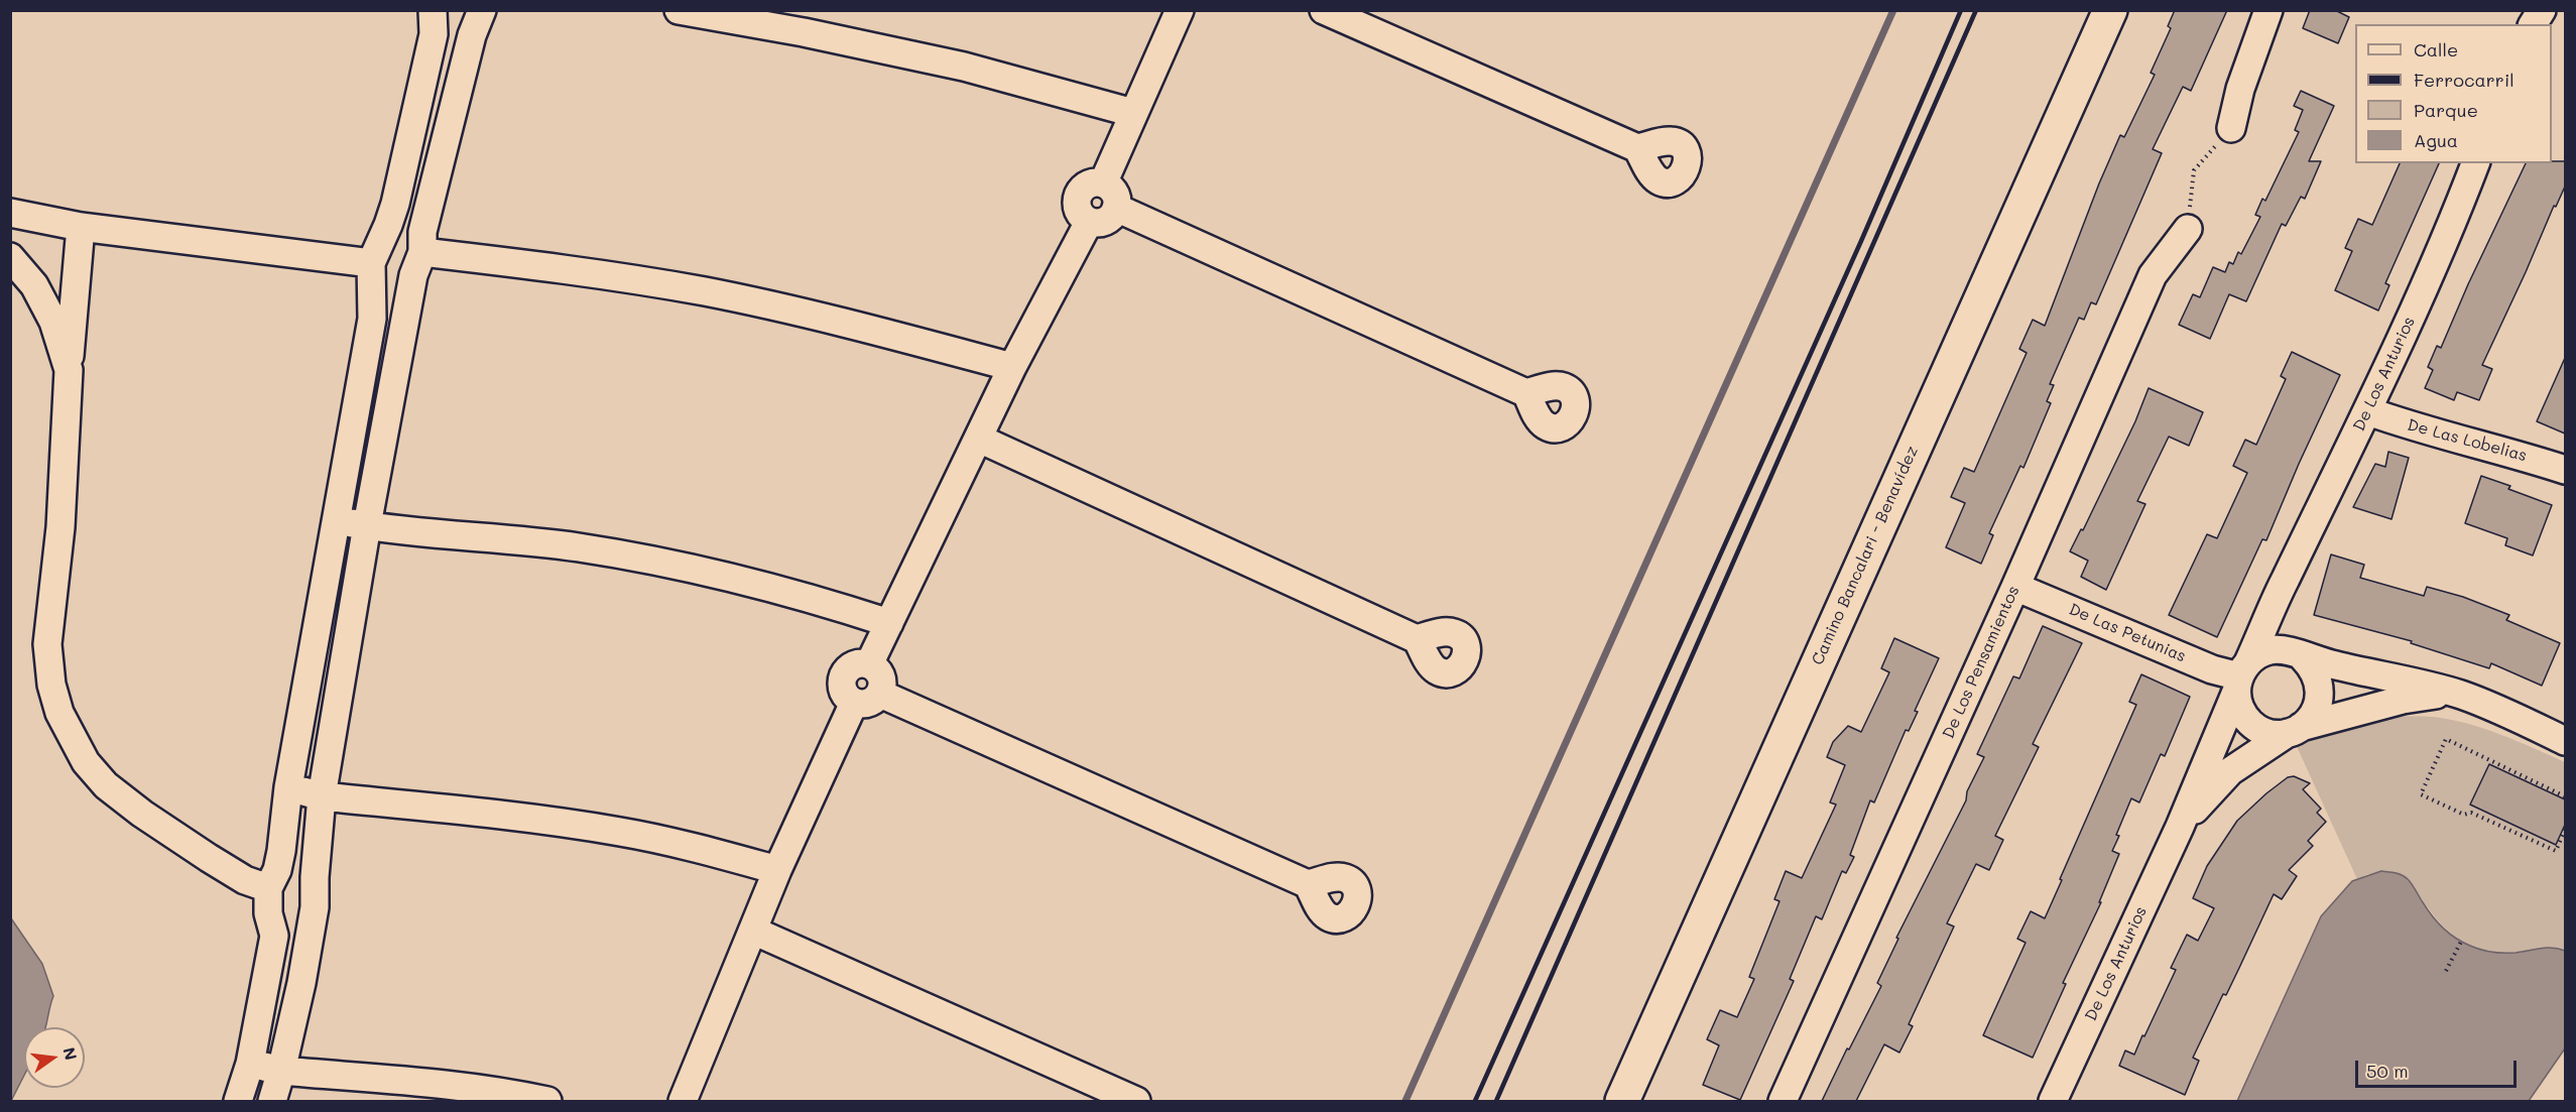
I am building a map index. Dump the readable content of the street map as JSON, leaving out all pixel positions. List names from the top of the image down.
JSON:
{
  "streets": {
    "main road": ["Camino Bancalari - Benavídez"],
    "street": [
      "De Los Anturios",
      "De Las Lobelias",
      "De Las Petunias",
      "De Los Pensamientos"
    ]
  },
  "crossings": [
    ["De Los Anturios", "De Las Lobelias"],
    ["De Los Anturios", "De Las Petunias"],
    ["De Las Petunias", "De Los Pensamientos"]
  ],
  "legend": [
    "Calle",
    "Ferrocarril",
    "Parque",
    "Agua"
  ],
  "scale_bar": "50 m",
  "north": "right"
}
